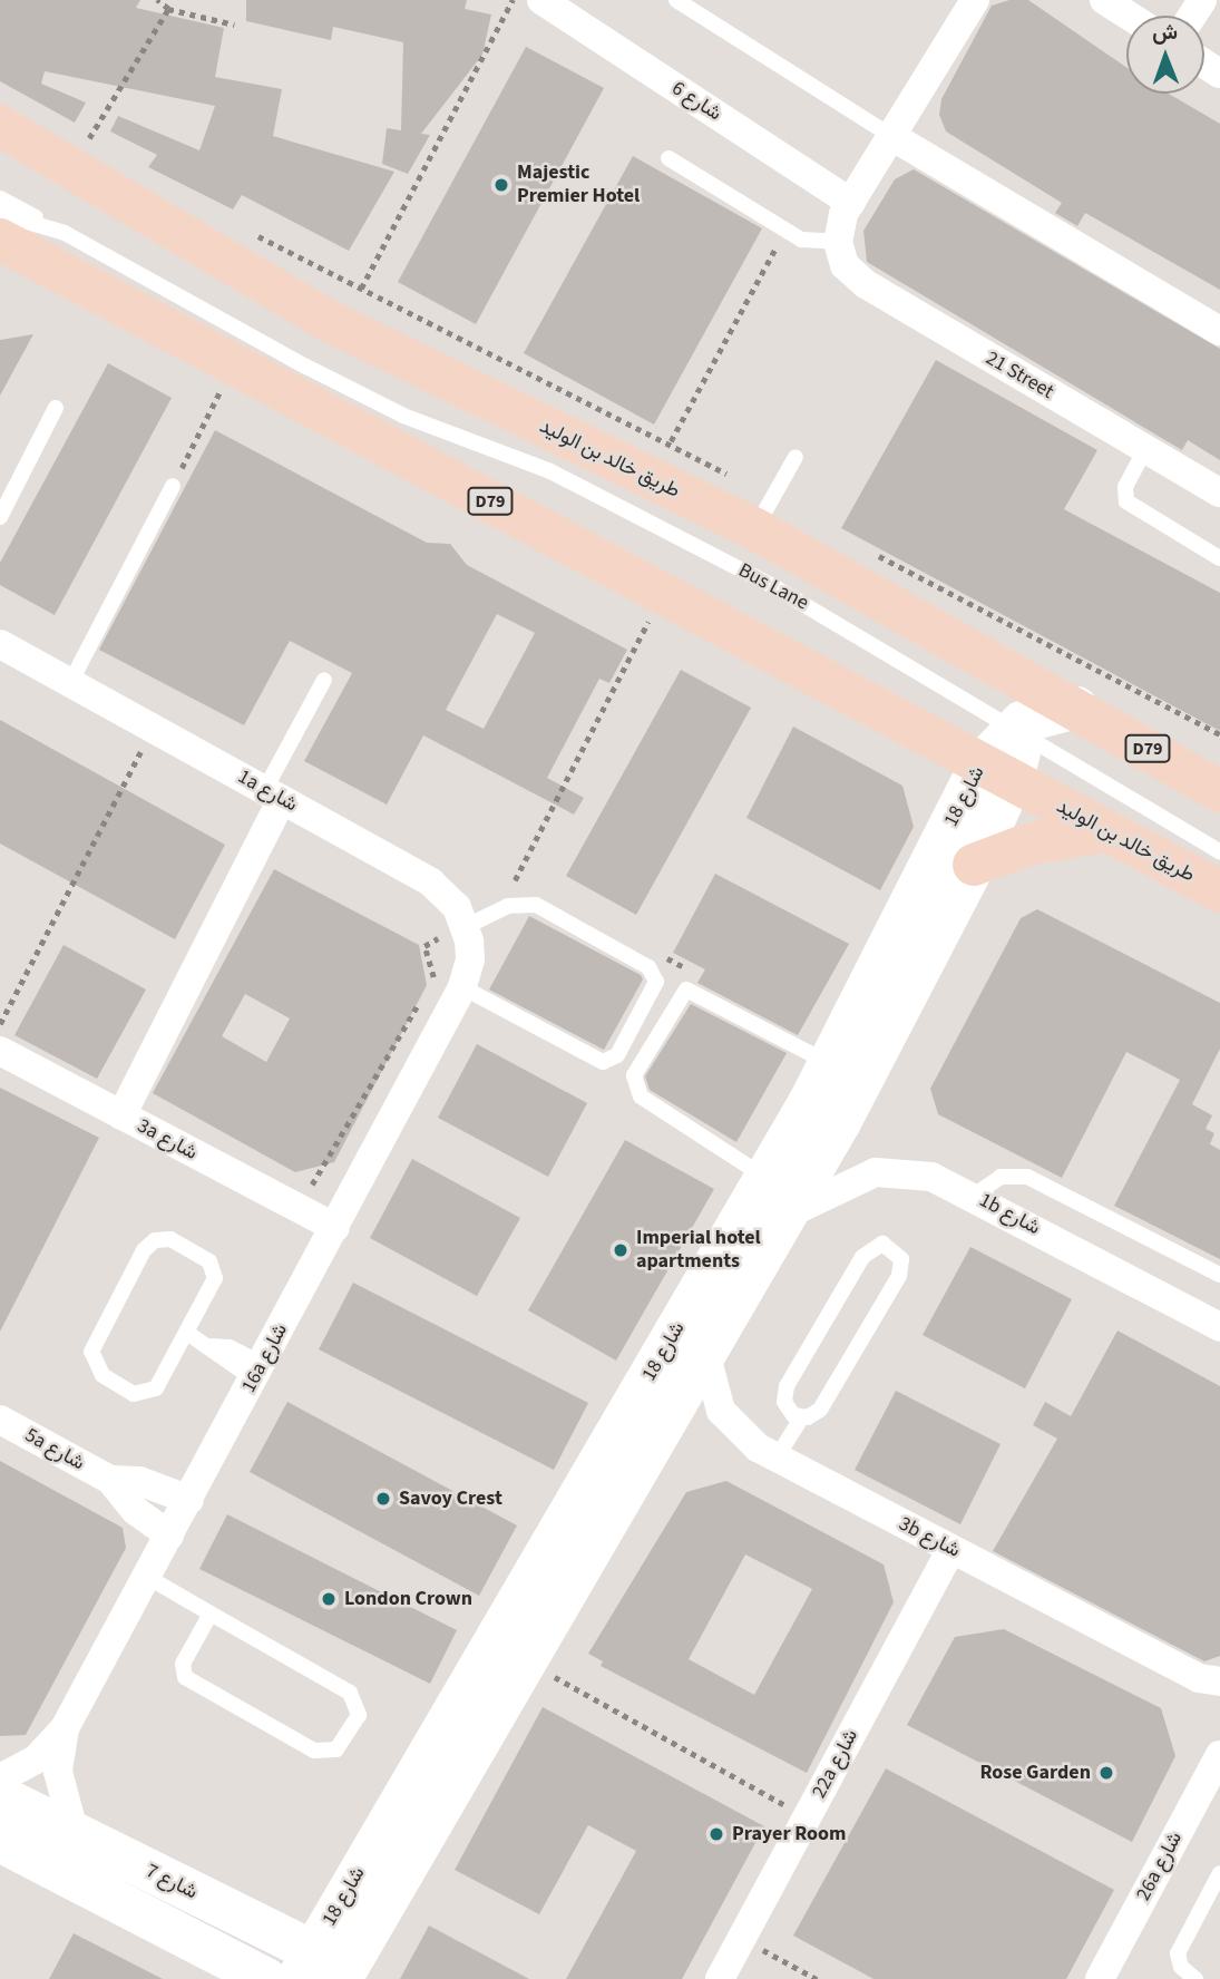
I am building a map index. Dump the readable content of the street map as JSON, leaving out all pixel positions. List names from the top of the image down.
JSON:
{
  "streets": {
    "main road": ["طريق خالد بن الوليد", "D79"],
    "street": [
      "شارع 6",
      "21 Street",
      "1a شارع",
      "شارع 18",
      "3a شارع",
      "1b شارع",
      "16a شارع",
      "5a شارع",
      "3b شارع",
      "22a شارع",
      "26a شارع",
      "شارع 7"
    ],
    "lane": ["Bus Lane"]
  },
  "crossings": [
    ["طريق خالد بن الوليد", "شارع 18"],
    ["Bus Lane", "شارع 18"],
    ["1a شارع", "16a شارع"],
    ["شارع 18", "1b شارع"],
    ["شارع 18", "3b شارع"],
    ["شارع 18", "شارع 7"],
    ["3a شارع", "16a شارع"],
    ["16a شارع", "5a شارع"],
    ["16a شارع", "شارع 7"],
    ["3b شارع", "22a شارع"]
  ],
  "places": [
    "Majestic Premier Hotel",
    "Imperial hotel apartments",
    "Savoy Crest",
    "London Crown",
    "Rose Garden",
    "Prayer Room"
  ],
  "north": "top"
}
